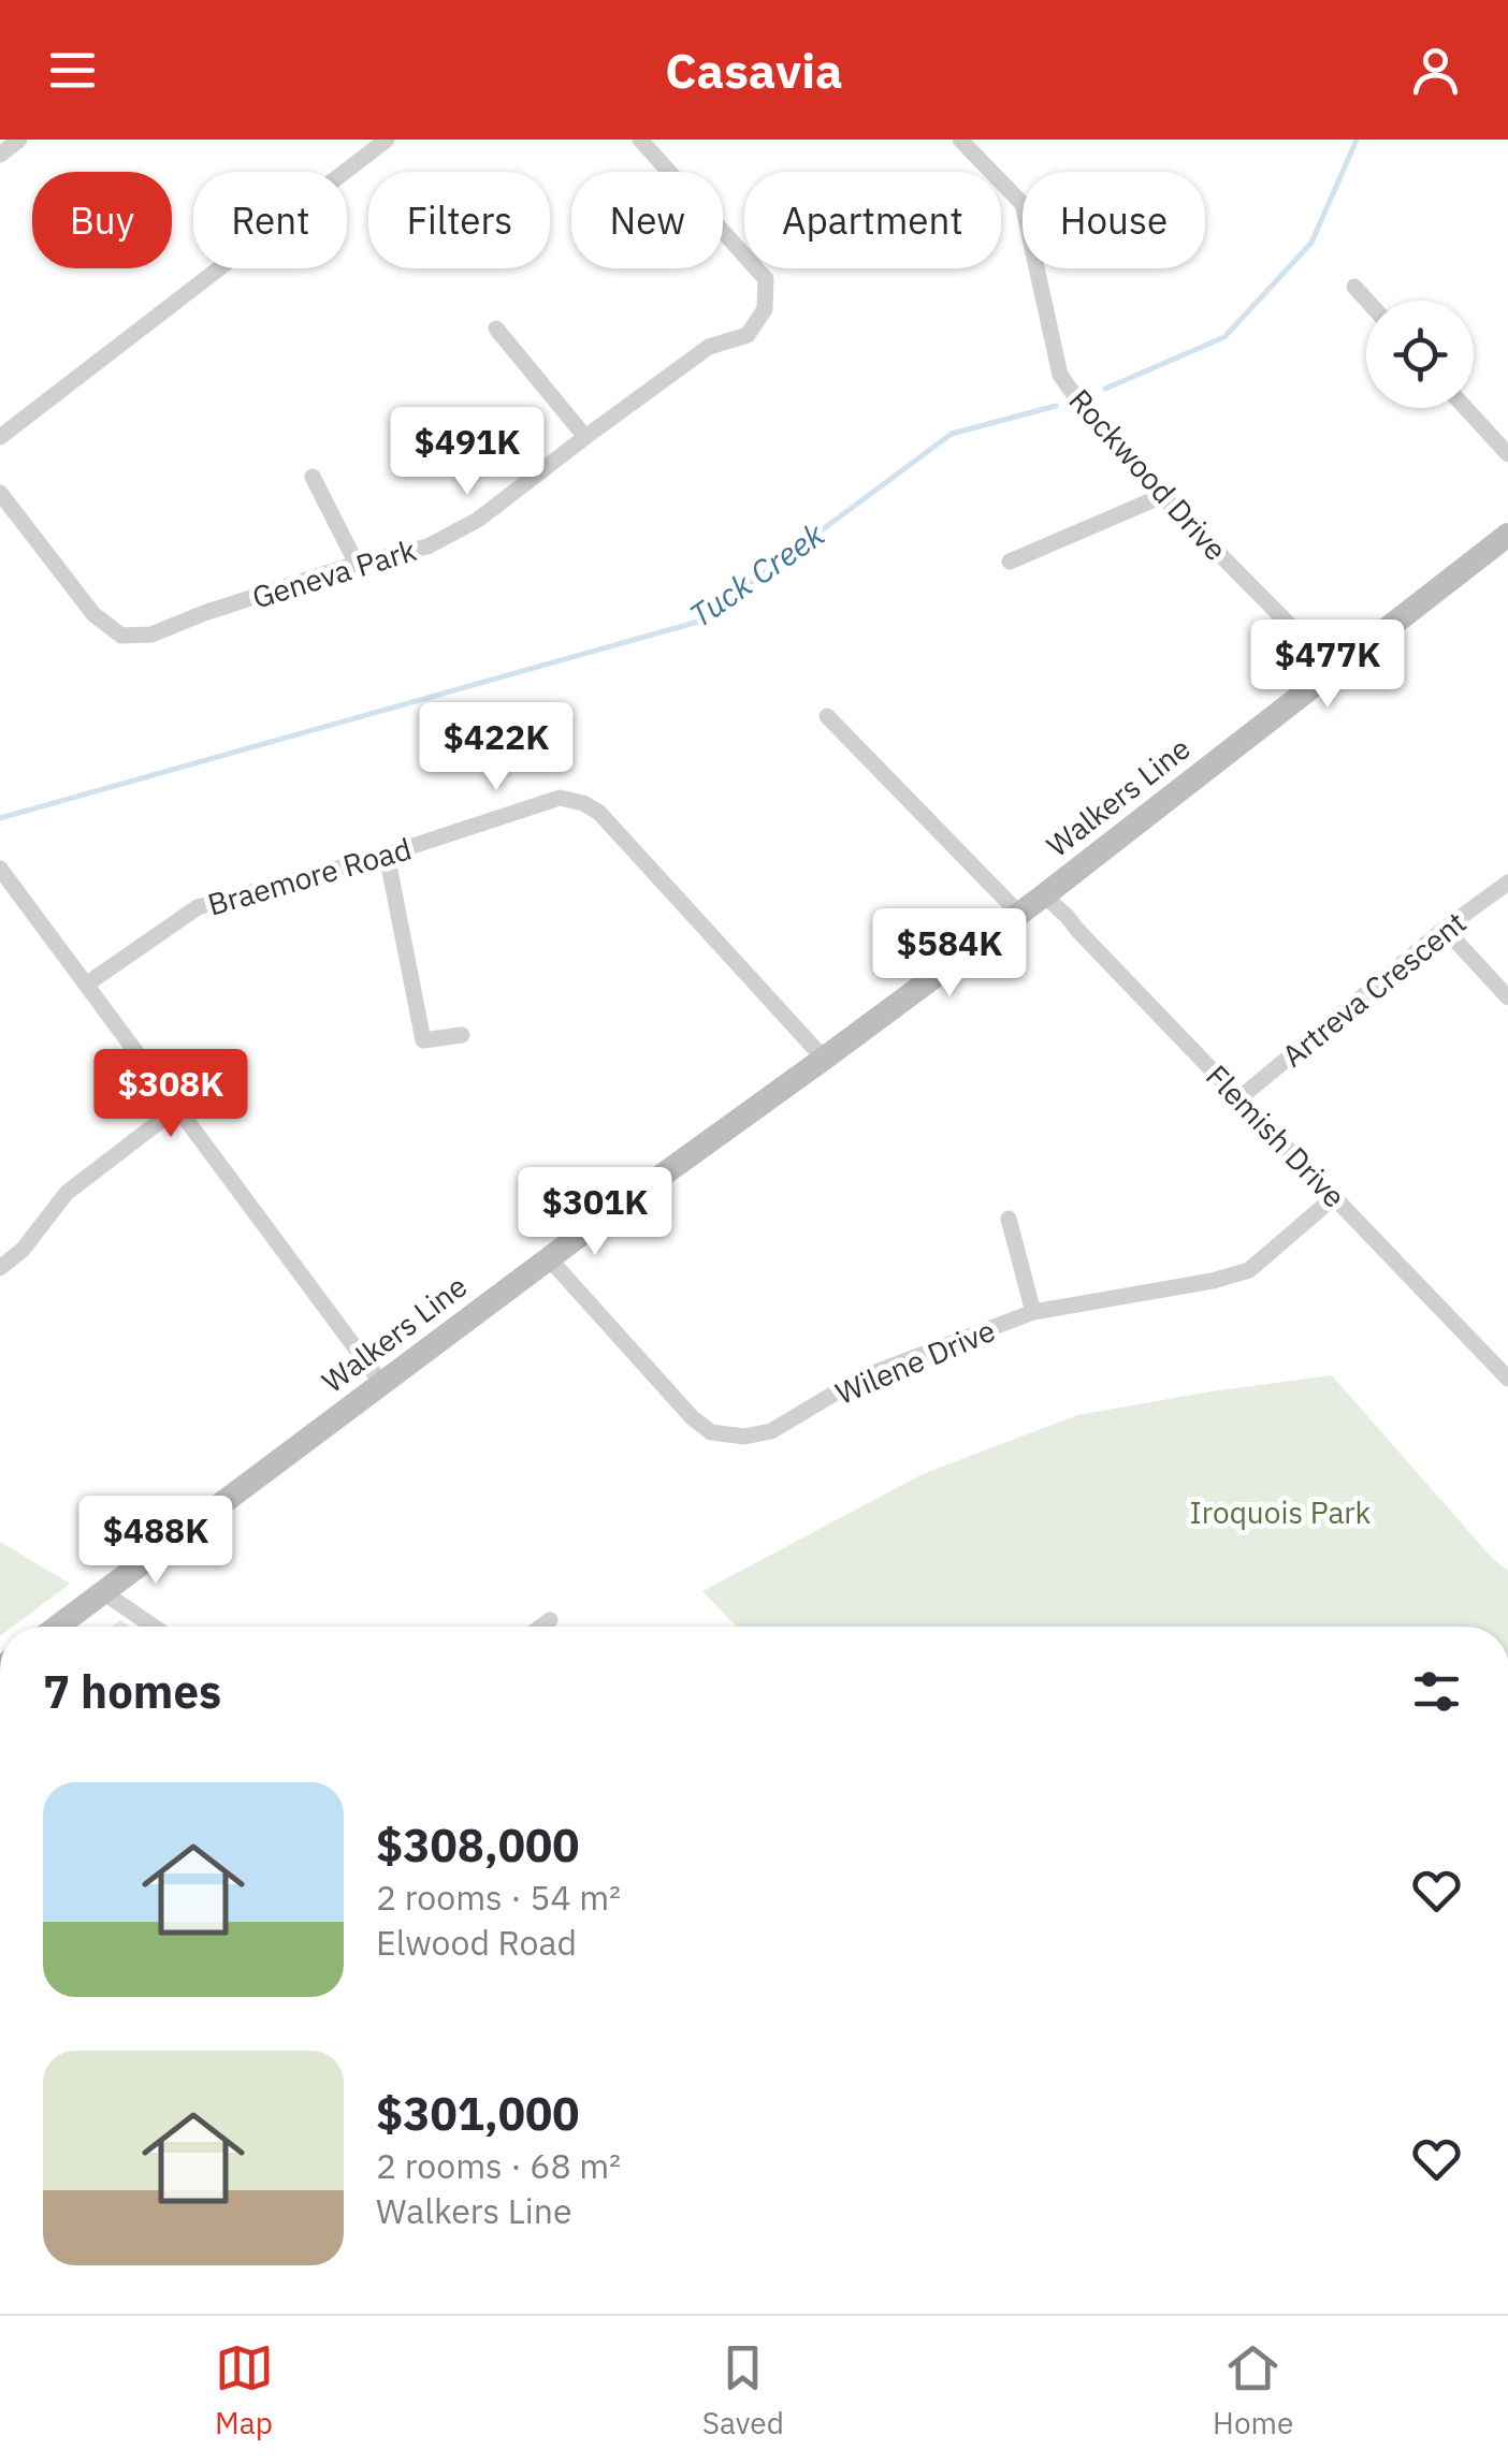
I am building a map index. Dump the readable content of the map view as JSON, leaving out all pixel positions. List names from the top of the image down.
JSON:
{
  "streets": {
    "main road": ["Walkers Line"],
    "street": [
      "Rockwood Drive",
      "Geneva Park",
      "Braemore Road",
      "Artreva Crescent",
      "Flemish Drive",
      "Wilene Drive"
    ]
  },
  "crossings": [
    ["Rockwood Drive", "Walkers Line"],
    ["Walkers Line", "Braemore Road"],
    ["Walkers Line", "Flemish Drive"],
    ["Walkers Line", "Wilene Drive"],
    ["Artreva Crescent", "Flemish Drive"],
    ["Flemish Drive", "Wilene Drive"]
  ],
  "water": ["Tuck Creek"],
  "parks": ["Iroquois Park"],
  "page": {
    "header": "Casavia",
    "chip": [
      "Buy",
      "Rent",
      "Filters",
      "New",
      "Apartment",
      "House"
    ],
    "price": [
      "$491K",
      "$477K",
      "$422K",
      "$584K",
      "$308K",
      "$301K",
      "$488K"
    ],
    "heading": "7 homes",
    "list": [
      {
        "name": "$308,000",
        "note": "2 rooms · 54 m² · Elwood Road"
      },
      {
        "name": "$301,000",
        "note": "2 rooms · 68 m² · Walkers Line"
      }
    ],
    "tabs": ["Map", "Saved", "Home"]
  }
}
